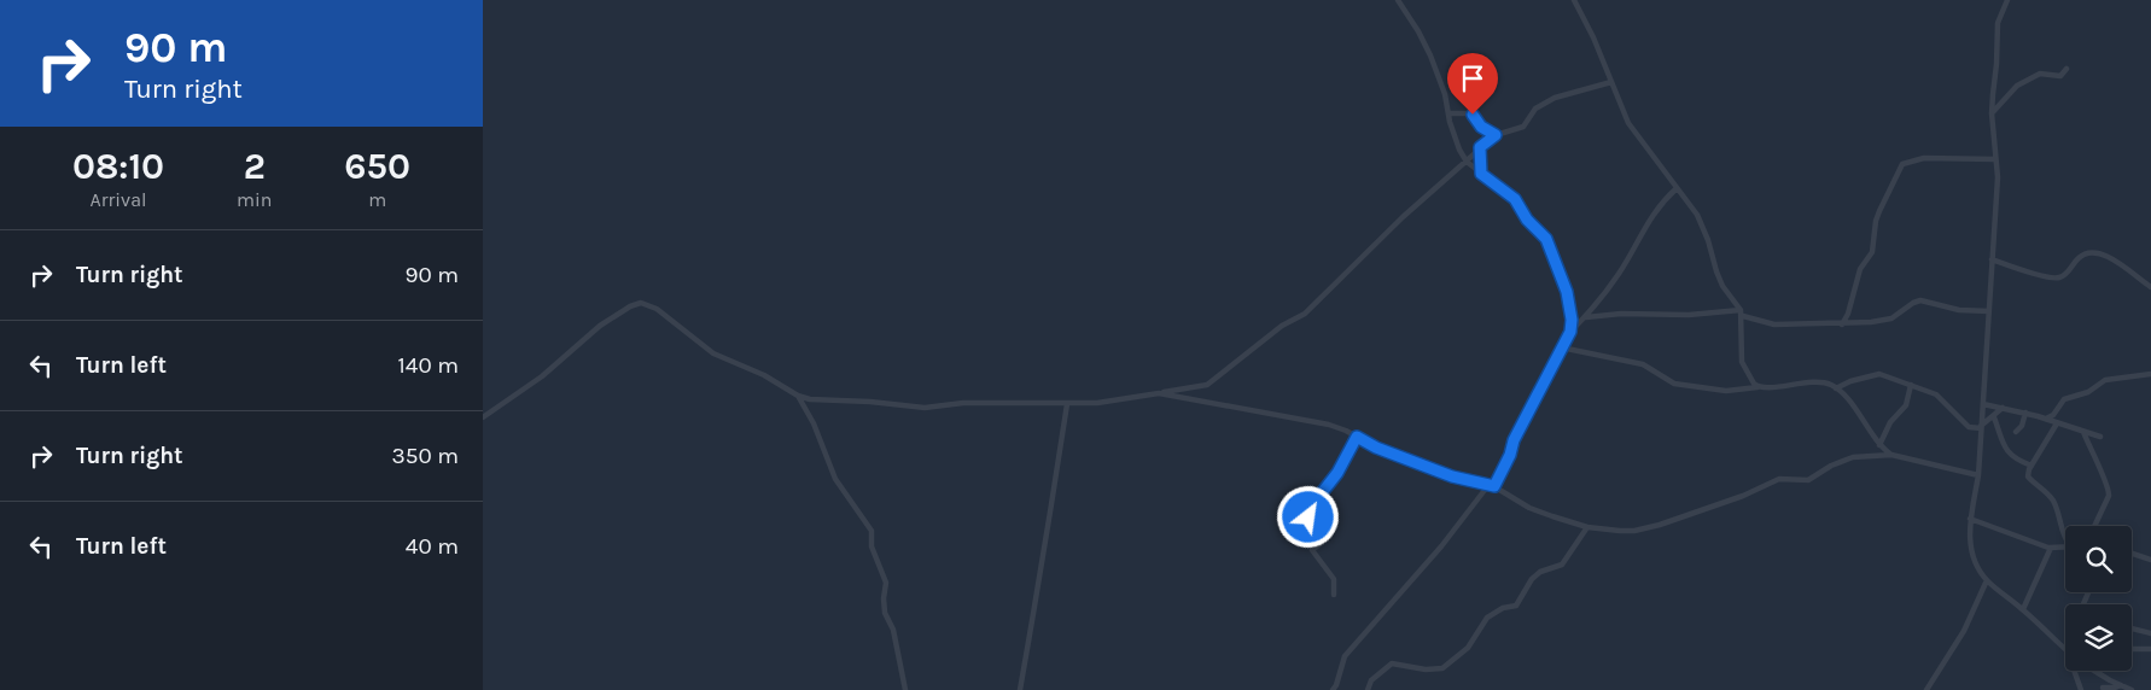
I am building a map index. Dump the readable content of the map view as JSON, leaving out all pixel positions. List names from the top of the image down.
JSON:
{
  "page": {
    "turn": ["90 m", "Turn right"],
    "eta": [
      "08:10",
      "Arrival",
      "2",
      "min",
      "650",
      "m"
    ],
    "list": [
      {
        "name": "Turn right",
        "value": "90 m"
      },
      {
        "name": "Turn left",
        "value": "140 m"
      },
      {
        "name": "Turn right",
        "value": "350 m"
      },
      {
        "name": "Turn left",
        "value": "40 m"
      }
    ]
  }
}
